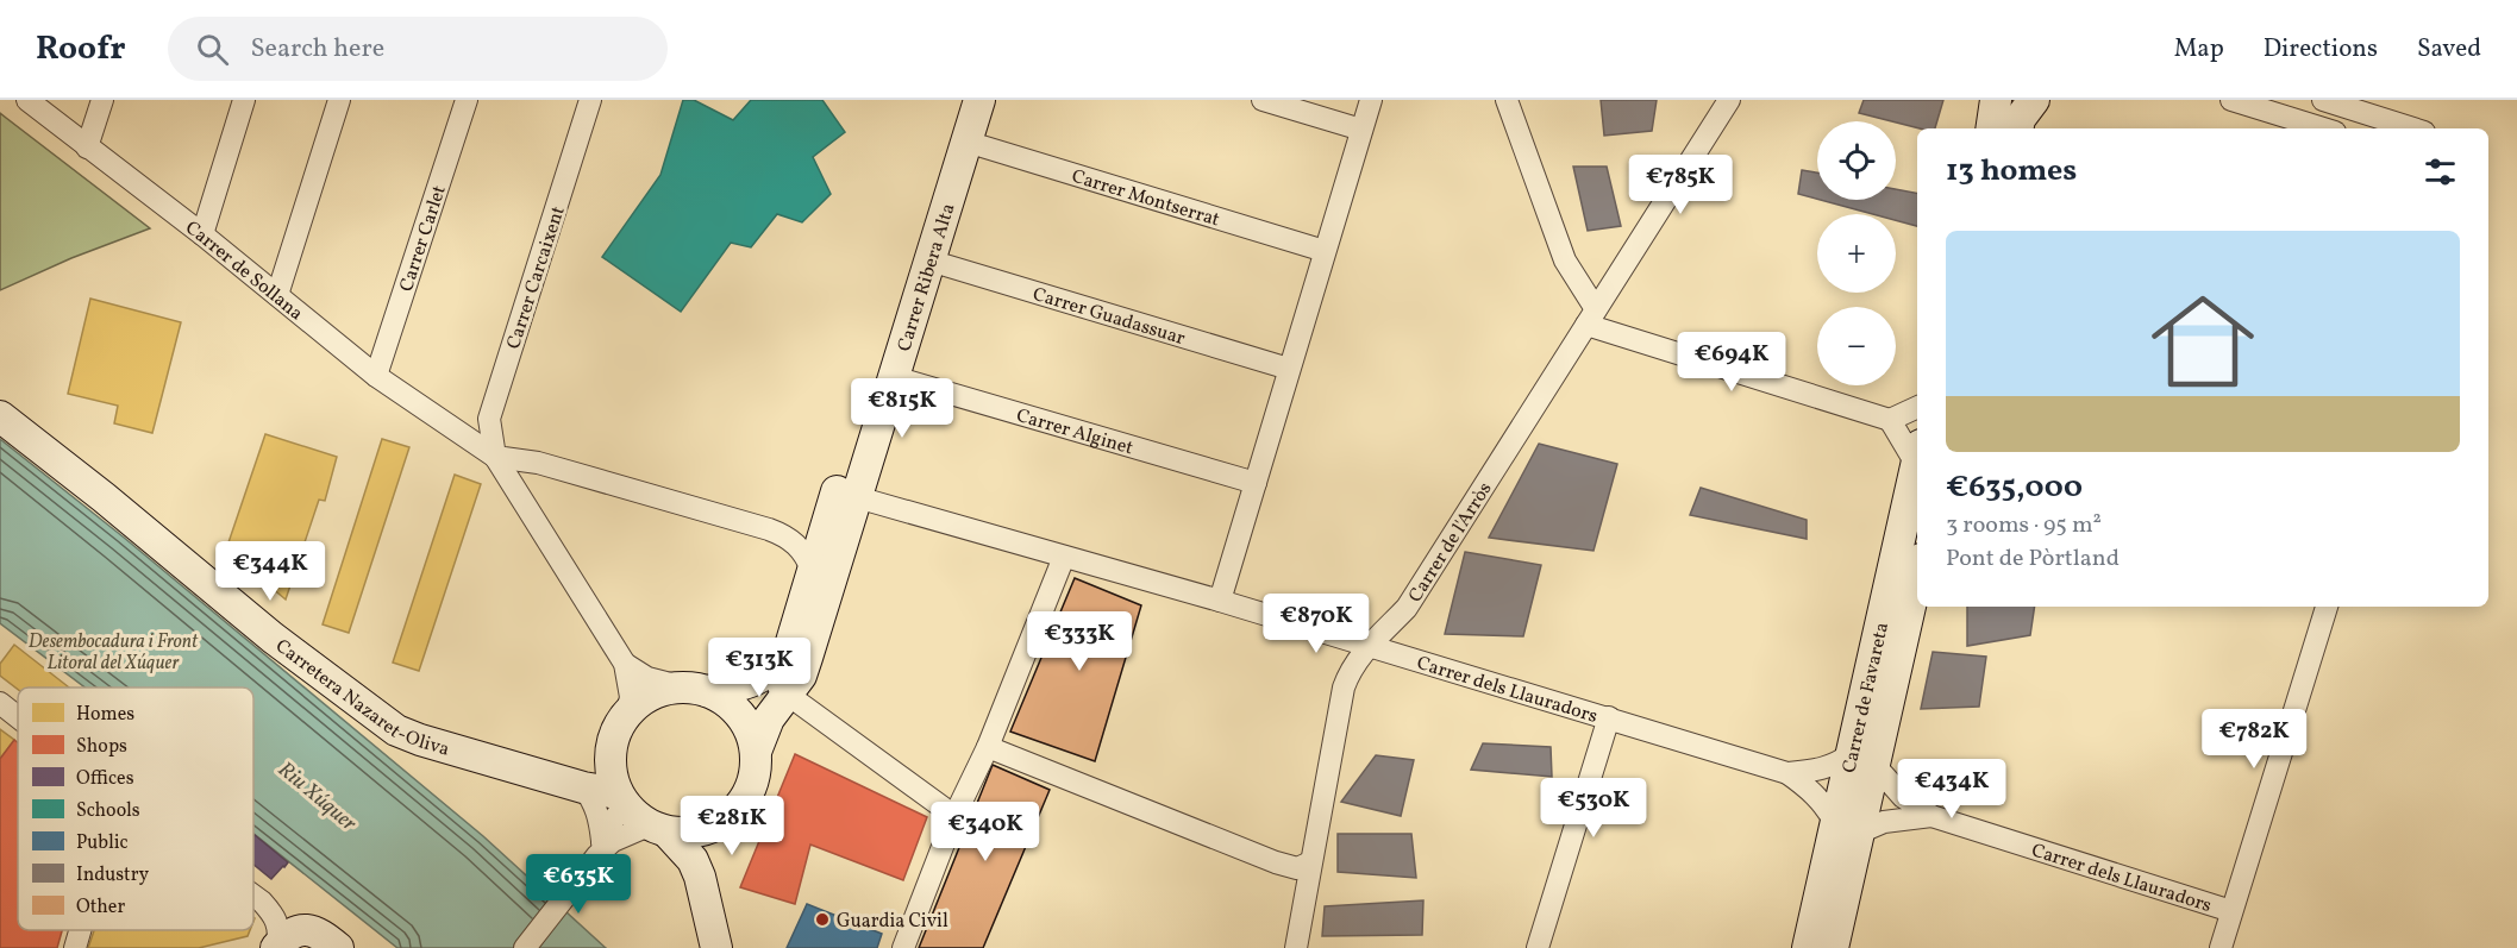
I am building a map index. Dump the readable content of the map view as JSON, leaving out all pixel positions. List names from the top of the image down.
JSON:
{
  "streets": {
    "street": [
      "Carrer Montserrat",
      "Carrer Carlet",
      "Carrer de Sollana",
      "Carrer Ribera Alta",
      "Carrer Carcaixent",
      "Carrer Guadassuar",
      "Carrer Alginet",
      "Carrer de l'Arròs",
      "Carrer dels Llauradors",
      "Carretera Nazaret-Oliva",
      "Carrer de Favareta"
    ]
  },
  "crossings": [
    ["Carrer Montserrat", "Carrer Ribera Alta"],
    ["Carrer Carlet", "Carrer de Sollana"],
    ["Carrer de Sollana", "Carrer Carcaixent"],
    ["Carrer Ribera Alta", "Carrer Guadassuar"],
    ["Carrer Ribera Alta", "Carrer Alginet"],
    ["Carrer Ribera Alta", "Carrer dels Llauradors"],
    ["Carrer Ribera Alta", "Carretera Nazaret-Oliva"],
    ["Carrer de l'Arròs", "Carrer dels Llauradors"],
    ["Carrer dels Llauradors", "Carrer de Favareta"]
  ],
  "water": ["Riu Xúquer"],
  "parks": ["Desembocadura i Front Litoral del Xúquer"],
  "places": ["Guardia Civil"],
  "legend": [
    "Homes",
    "Shops",
    "Offices",
    "Schools",
    "Public",
    "Industry",
    "Other"
  ],
  "page": {
    "header": "Roofr",
    "search": "Search here",
    "nav": ["Map", "Directions", "Saved"],
    "map_buttons": ["+", "−"],
    "heading": "13 homes",
    "price": [
      "€785K",
      "€694K",
      "€815K",
      "€344K",
      "€870K",
      "€333K",
      "€313K",
      "€782K",
      "€434K",
      "€530K",
      "€281K",
      "€340K",
      "€635K"
    ],
    "list": [
      {
        "name": "€635,000",
        "note": "3 rooms · 95 m² · Pont de Pòrtland"
      }
    ]
  }
}
